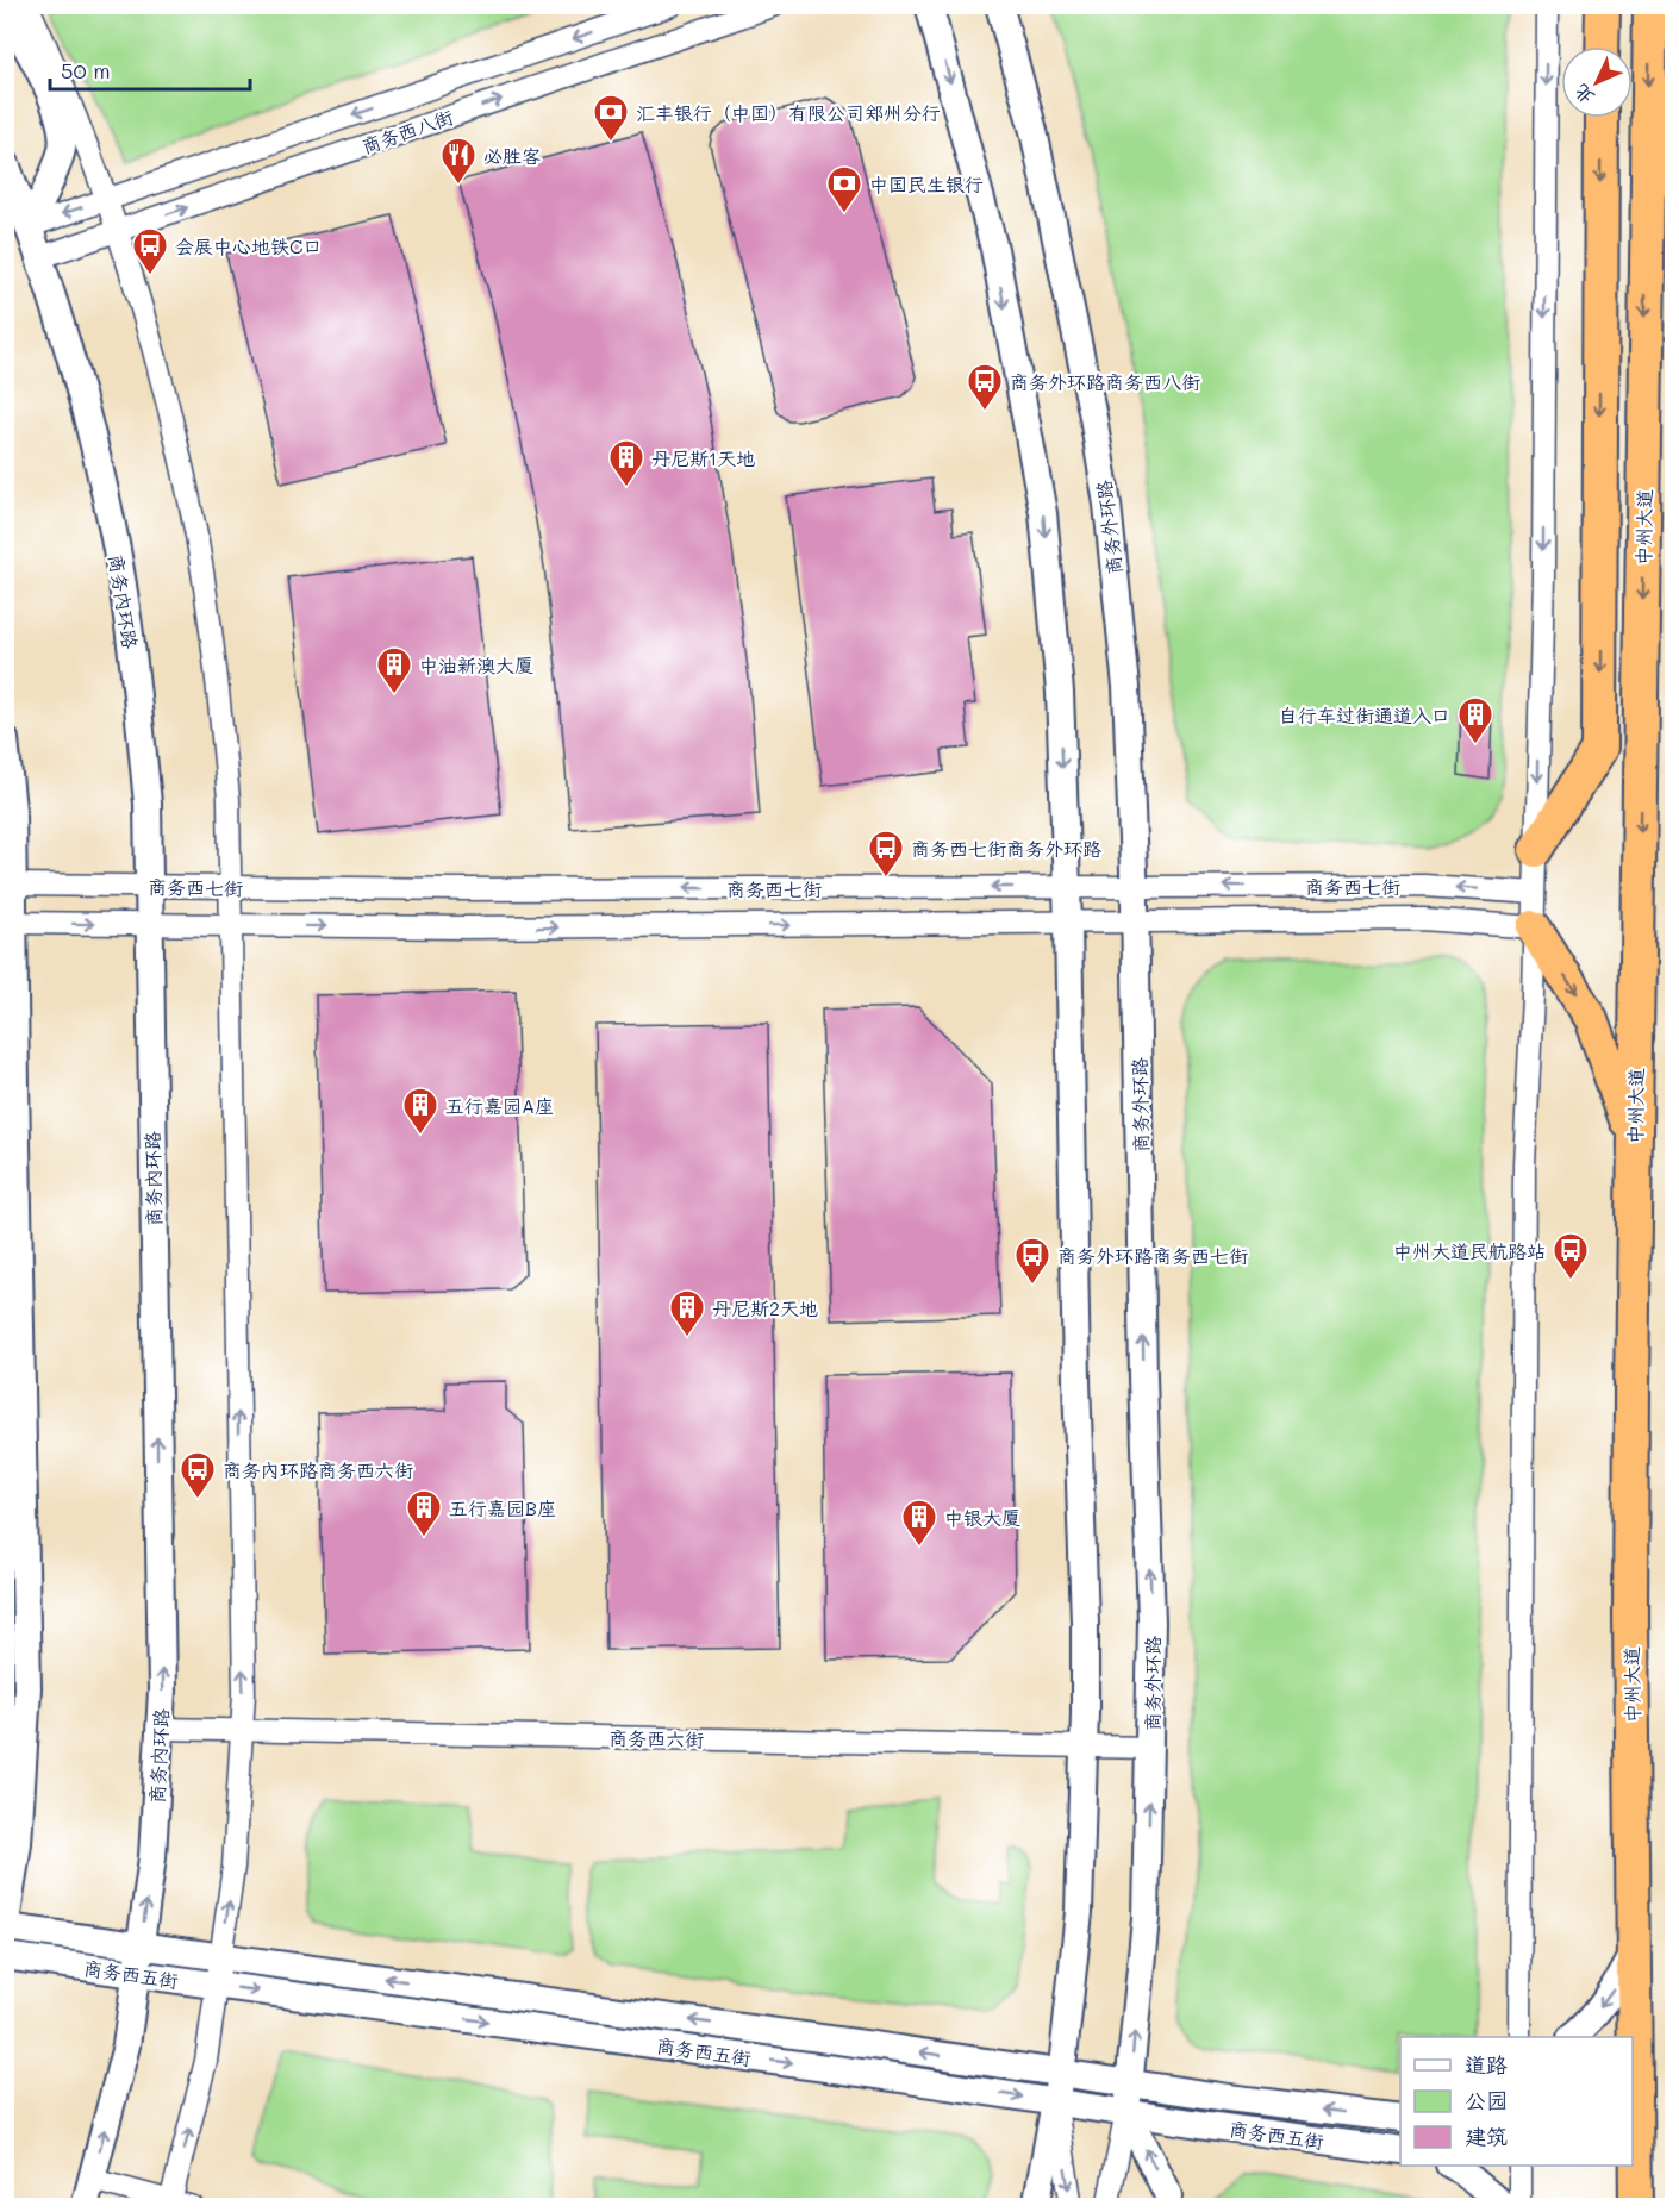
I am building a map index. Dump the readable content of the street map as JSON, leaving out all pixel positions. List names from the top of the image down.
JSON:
{
  "streets": {
    "highway": ["中州大道"],
    "street": [
      "商务西八街",
      "商务外环路",
      "商务内环路",
      "商务西七街",
      "商务西六街",
      "商务西五街"
    ]
  },
  "crossings": [
    ["商务西八街", "商务内环路"],
    ["商务外环路", "商务西七街"],
    ["商务外环路", "商务西六街"],
    ["商务外环路", "商务西五街"],
    ["商务内环路", "商务西七街"],
    ["商务内环路", "商务西六街"],
    ["商务内环路", "商务西五街"]
  ],
  "places": {
    "bank": ["汇丰银行（中国）有限公司郑州分行", "中国民生银行"],
    "restaurant": ["必胜客"],
    "bus stop": [
      "会展中心地铁C口",
      "商务外环路商务西八街",
      "商务西七街商务外环路",
      "中州大道民航路站",
      "商务外环路商务西七街",
      "商务内环路商务西六街"
    ],
    "building": [
      "丹尼斯1天地",
      "中油新澳大厦",
      "自行车过街通道入口",
      "五行嘉园A座",
      "丹尼斯2天地",
      "五行嘉园B座",
      "中银大厦"
    ]
  },
  "legend": ["道路", "公园", "建筑"],
  "scale_bar": "50 m",
  "north": "bottom left"
}
